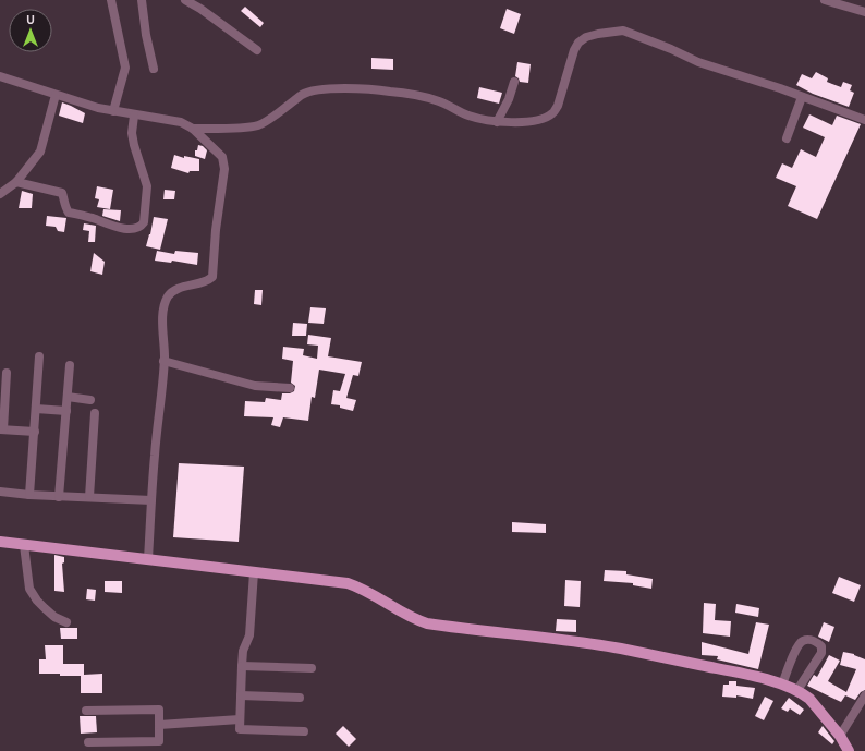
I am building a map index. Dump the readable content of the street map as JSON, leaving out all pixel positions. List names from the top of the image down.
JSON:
{
  "north": "top"
}
